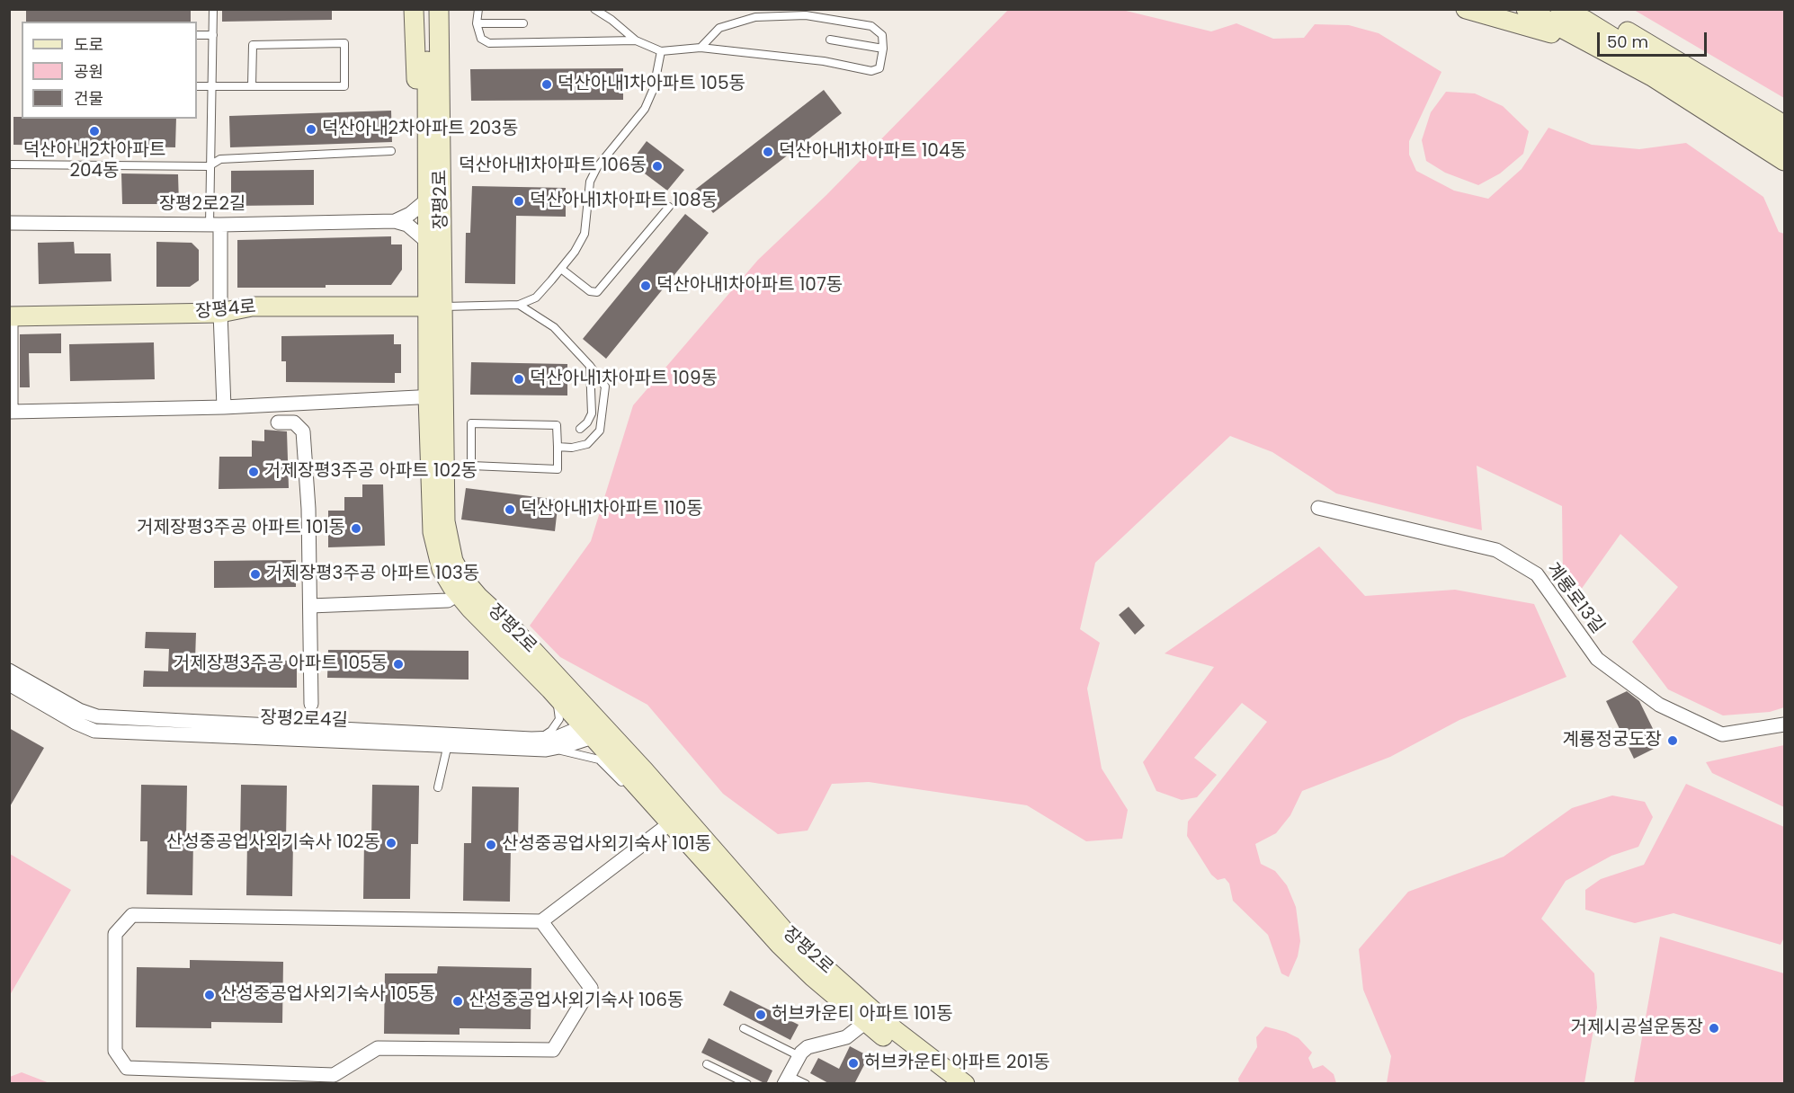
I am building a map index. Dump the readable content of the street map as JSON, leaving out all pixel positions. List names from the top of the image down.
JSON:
{
  "streets": {
    "street": [
      "장평2로",
      "장평2로2길",
      "장평4로",
      "계룡로13길",
      "장평2로4길"
    ]
  },
  "crossings": [
    ["장평2로", "장평4로"],
    ["장평2로", "장평2로4길"]
  ],
  "places": [
    "덕산아내1차아파트 105동",
    "덕산아내2차아파트 203동",
    "덕산아내2차아파트 204동",
    "덕산아내1차아파트 104동",
    "덕산아내1차아파트 106동",
    "덕산아내1차아파트 108동",
    "덕산아내1차아파트 107동",
    "덕산아내1차아파트 109동",
    "거제장평3주공 아파트 102동",
    "덕산아내1차아파트 110동",
    "거제장평3주공 아파트 101동",
    "거제장평3주공 아파트 103동",
    "거제장평3주공 아파트 105동",
    "계룡정궁도장",
    "산성중공업사외기숙사 102동",
    "산성중공업사외기숙사 101동",
    "산성중공업사외기숙사 105동",
    "산성중공업사외기숙사 106동",
    "허브카운티 아파트 101동",
    "거제시공설운동장",
    "허브카운티 아파트 201동"
  ],
  "legend": ["도로", "공원", "건물"],
  "scale_bar": "50 m"
}
